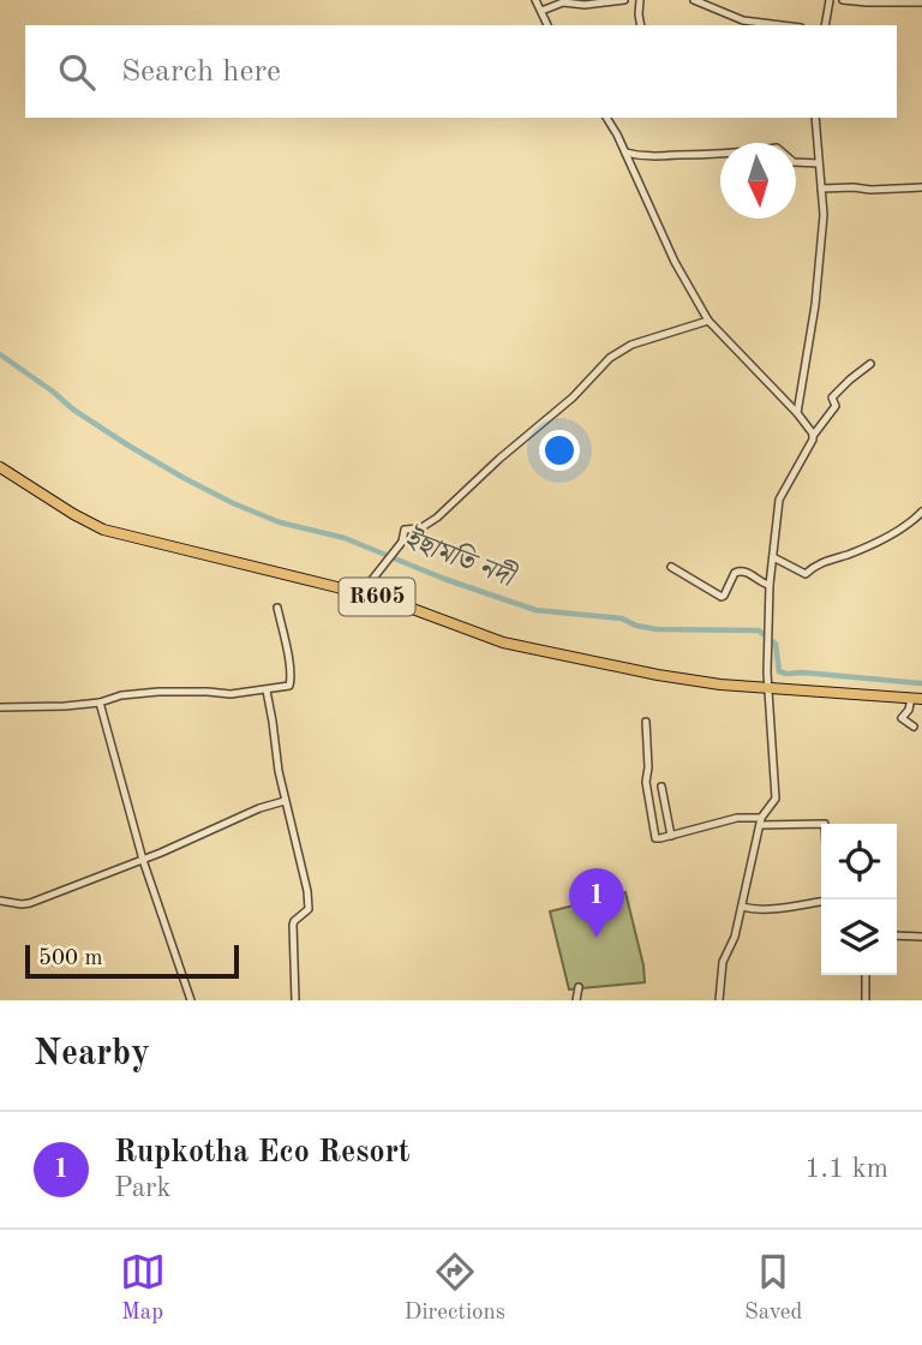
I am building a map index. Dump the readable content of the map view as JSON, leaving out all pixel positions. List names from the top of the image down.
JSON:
{
  "streets": {
    "main road": ["R605"]
  },
  "water": ["ইছামতি নদী"],
  "scale_bar": "500 m",
  "north": "bottom",
  "page": {
    "search": "Search here",
    "pins": "1",
    "scale": "500 m",
    "heading": "Nearby",
    "list": [
      {
        "mark": "1",
        "name": "Rupkotha Eco Resort",
        "note": "Park",
        "value": "1.1 km"
      }
    ],
    "nav": ["Map", "Directions", "Saved"]
  }
}
